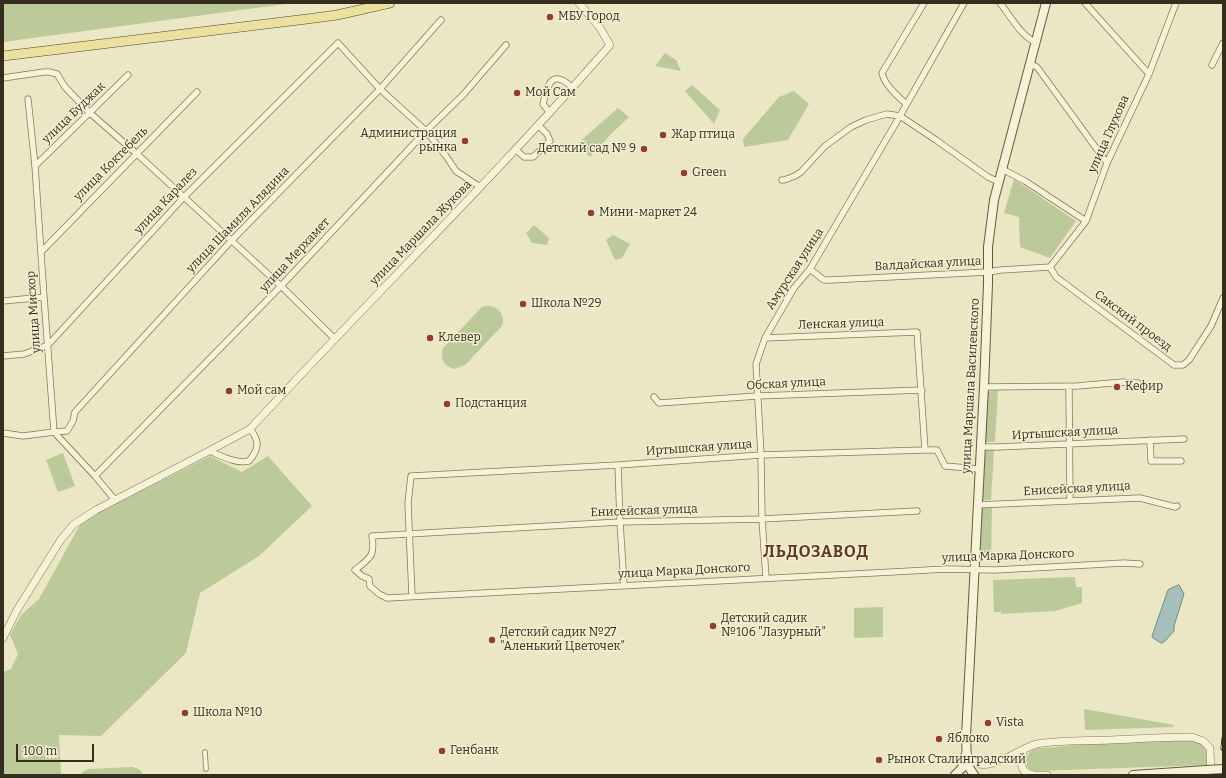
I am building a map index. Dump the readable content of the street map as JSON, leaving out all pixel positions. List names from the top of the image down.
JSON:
{
  "streets": {
    "main road": ["улица Маршала Василевского"],
    "street": [
      "улица Буджак",
      "улица Глухова",
      "улица Коктебель",
      "улица Каралез",
      "улица Шамиля Алядина",
      "улица Маршала Жукова",
      "улица Мерхамет",
      "Валдайская улица",
      "Амурская улица",
      "улица Мисхор",
      "Сакский проезд",
      "Ленская улица",
      "Обская улица",
      "Иртышская улица",
      "Енисейская улица",
      "улица Марка Донского"
    ]
  },
  "crossings": [
    ["улица Буджак", "улица Мисхор"],
    ["улица Глухова", "Валдайская улица"],
    ["улица Глухова", "Сакский проезд"],
    ["улица Коктебель", "улица Мисхор"],
    ["улица Каралез", "улица Шамиля Алядина"],
    ["улица Каралез", "улица Мисхор"],
    ["улица Шамиля Алядина", "улица Мисхор"],
    ["Валдайская улица", "Амурская улица"],
    ["Валдайская улица", "Сакский проезд"],
    ["Валдайская улица", "улица Маршала Василевского"],
    ["Амурская улица", "Ленская улица"],
    ["Амурская улица", "Обская улица"],
    ["Амурская улица", "Иртышская улица"],
    ["Амурская улица", "Енисейская улица"],
    ["Амурская улица", "улица Марка Донского"],
    ["Ленская улица", "Обская улица"],
    ["улица Маршала Василевского", "Иртышская улица"],
    ["улица Маршала Василевского", "Енисейская улица"],
    ["улица Маршала Василевского", "улица Марка Донского"],
    ["Иртышская улица", "Енисейская улица"],
    ["Енисейская улица", "улица Марка Донского"]
  ],
  "districts": ["ЛЬДОЗАВОД"],
  "places": [
    "МБУ Город",
    "Мой Сам",
    "Жар птица",
    "Администрация рынка",
    "Детский сад № 9",
    "Green",
    "Мини-маркет 24",
    "Школа №29",
    "Клевер",
    "Кефир",
    "Мой сам",
    "Подстанция",
    "Детский садик №106 \"Лазурный\"",
    "Детский садик №27 \"Аленький Цветочек\"",
    "Школа №10",
    "Vista",
    "Яблоко",
    "Генбанк",
    "Рынок Сталинградский"
  ],
  "scale_bar": "100 m"
}
